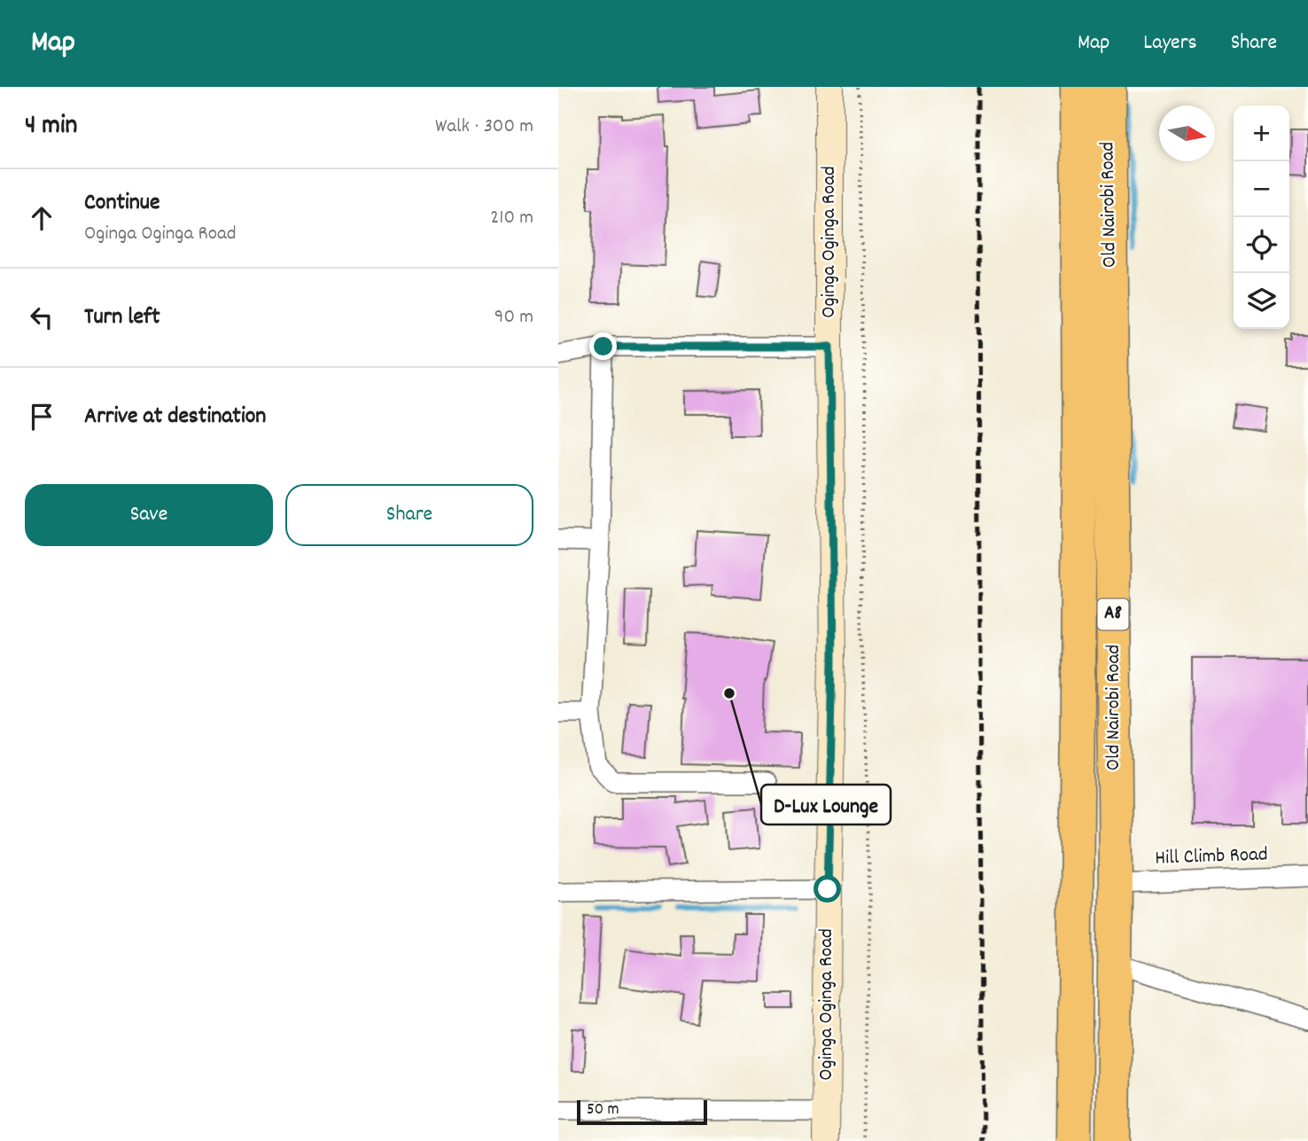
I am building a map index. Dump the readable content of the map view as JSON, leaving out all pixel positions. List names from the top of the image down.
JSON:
{
  "streets": {
    "highway": ["Old Nairobi Road", "A8"],
    "street": ["Oginga Oginga Road", "Hill Climb Road"]
  },
  "crossings": [
    ["Old Nairobi Road", "Hill Climb Road"]
  ],
  "places": ["D-Lux Lounge"],
  "scale_bar": "50 m",
  "north": "right",
  "page": {
    "header": "Map",
    "nav": ["Map", "Layers", "Share"],
    "heading": ["4 min", "Walk · 300 m"],
    "map_buttons": ["+", "−"],
    "list": [
      ["Continue", "Oginga Oginga Road", "210 m"],
      ["Turn left", "90 m"],
      "Arrive at destination"
    ],
    "buttons": ["Save", "Share"],
    "scale": "50 m"
  }
}
